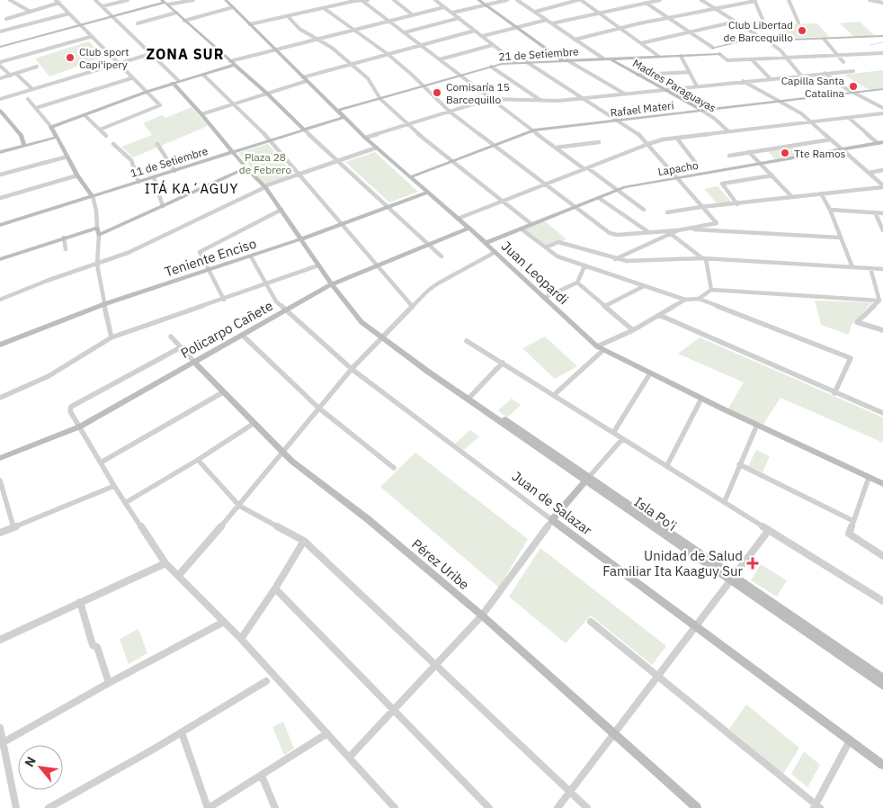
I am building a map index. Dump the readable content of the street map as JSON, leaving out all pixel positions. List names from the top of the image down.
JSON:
{
  "streets": {
    "street": [
      "21 de Setiembre",
      "Madres Paraguayas",
      "Rafael Materi",
      "11 de Setiembre",
      "Lapacho",
      "Teniente Enciso",
      "Juan Leopardi",
      "Policarpo Cañete",
      "Juan de Salazar",
      "Isla Po'i",
      "Pérez Uribe"
    ]
  },
  "crossings": [
    ["21 de Setiembre", "Madres Paraguayas"],
    ["21 de Setiembre", "Juan Leopardi"],
    ["Madres Paraguayas", "Rafael Materi"],
    ["Rafael Materi", "Juan Leopardi"],
    ["11 de Setiembre", "Juan Leopardi"],
    ["11 de Setiembre", "Isla Po'i"],
    ["Lapacho", "Juan Leopardi"],
    ["Teniente Enciso", "Juan Leopardi"],
    ["Teniente Enciso", "Juan de Salazar"],
    ["Teniente Enciso", "Isla Po'i"],
    ["Juan Leopardi", "Policarpo Cañete"],
    ["Policarpo Cañete", "Juan de Salazar"],
    ["Policarpo Cañete", "Isla Po'i"],
    ["Policarpo Cañete", "Pérez Uribe"]
  ],
  "districts": ["ZONA SUR", "ITÁ KA´AGUY"],
  "parks": ["Plaza 28 de Febrero"],
  "places": {
    "other": [
      "Club Libertad de Barcequillo",
      "Club sport Capi'ipery",
      "Capilla Santa Catalina",
      "Comisaría 15 Barcequillo",
      "Tte Ramos"
    ],
    "health": ["Unidad de Salud Familiar Ita Kaaguy Sur"]
  },
  "north": "top left"
}
